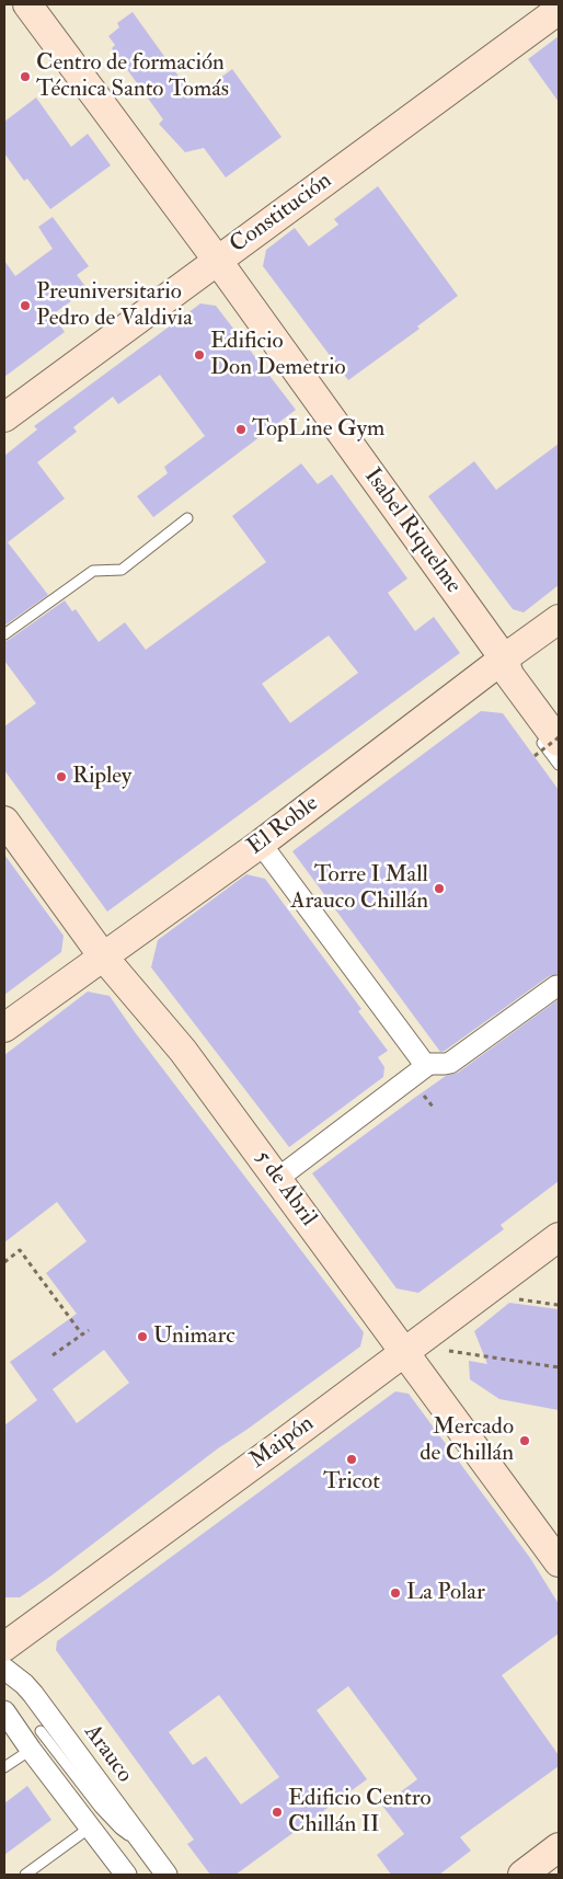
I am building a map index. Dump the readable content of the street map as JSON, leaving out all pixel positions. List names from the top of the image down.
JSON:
{
  "streets": {
    "street": [
      "Constitución",
      "Isabel Riquelme",
      "El Roble",
      "5 de Abril",
      "Maipón",
      "Arauco"
    ]
  },
  "crossings": [
    ["Constitución", "Isabel Riquelme"],
    ["Isabel Riquelme", "El Roble"],
    ["El Roble", "5 de Abril"],
    ["5 de Abril", "Maipón"]
  ],
  "places": [
    "Centro de formación Técnica Santo Tomás",
    "Preuniversitario Pedro de Valdivia",
    "Edificio Don Demetrio",
    "TopLine Gym",
    "Ripley",
    "Torre I Mall Arauco Chillán",
    "Unimarc",
    "Mercado de Chillán",
    "Tricot",
    "La Polar",
    "Edificio Centro Chillán II"
  ]
}
